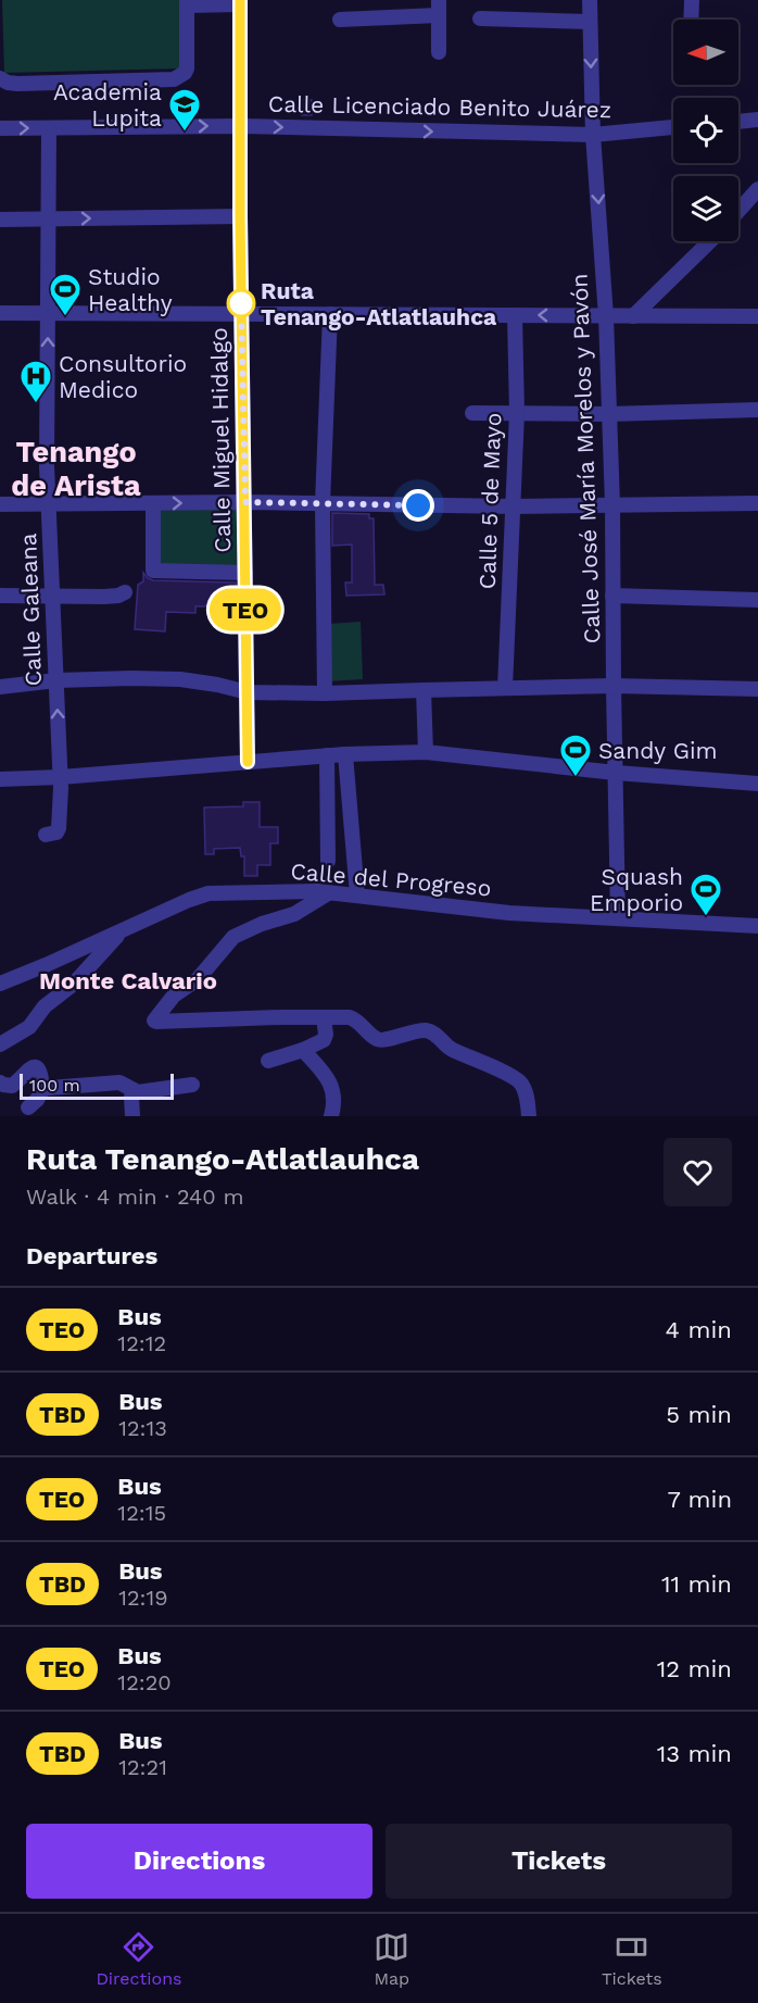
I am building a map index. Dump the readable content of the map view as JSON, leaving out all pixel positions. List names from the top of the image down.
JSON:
{
  "streets": {
    "street": [
      "Calle Licenciado Benito Juárez",
      "Calle Miguel Hidalgo",
      "Calle José María Morelos y Pavón",
      "Calle 5 de Mayo",
      "Calle Galeana",
      "Calle del Progreso"
    ]
  },
  "crossings": [
    ["Calle Licenciado Benito Juárez", "Calle Miguel Hidalgo"],
    ["Calle Licenciado Benito Juárez", "Calle José María Morelos y Pavón"],
    ["Calle Licenciado Benito Juárez", "Calle Galeana"],
    ["Calle José María Morelos y Pavón", "Calle del Progreso"]
  ],
  "one_way": ["Calle Galeana"],
  "districts": ["Tenango de Arista", "Monte Calvario"],
  "places": {
    "school or university": ["Academia Lupita"],
    "other": ["Ruta Tenango-Atlatlauhca"],
    "sports": ["Studio Healthy", "Sandy Gim", "Squash Emporio"],
    "hospital": ["Consultorio Medico"]
  },
  "lines": ["bus line TEO"],
  "scale_bar": "100 m",
  "north": "left",
  "page": {
    "on_map": "TEO",
    "scale": "100 m",
    "heading": [
      ["Ruta Tenango-Atlatlauhca", "Walk · 4 min · 240 m"],
      "Departures"
    ],
    "list": [
      {
        "mark": "TEO",
        "name": "Bus",
        "note": "12:12",
        "value": "4 min"
      },
      {
        "mark": "TBD",
        "name": "Bus",
        "note": "12:13",
        "value": "5 min"
      },
      {
        "mark": "TEO",
        "name": "Bus",
        "note": "12:15",
        "value": "7 min"
      },
      {
        "mark": "TBD",
        "name": "Bus",
        "note": "12:19",
        "value": "11 min"
      },
      {
        "mark": "TEO",
        "name": "Bus",
        "note": "12:20",
        "value": "12 min"
      },
      {
        "mark": "TBD",
        "name": "Bus",
        "note": "12:21",
        "value": "13 min"
      }
    ],
    "buttons": ["Directions", "Tickets"],
    "tabs": ["Directions", "Map", "Tickets"]
  }
}
